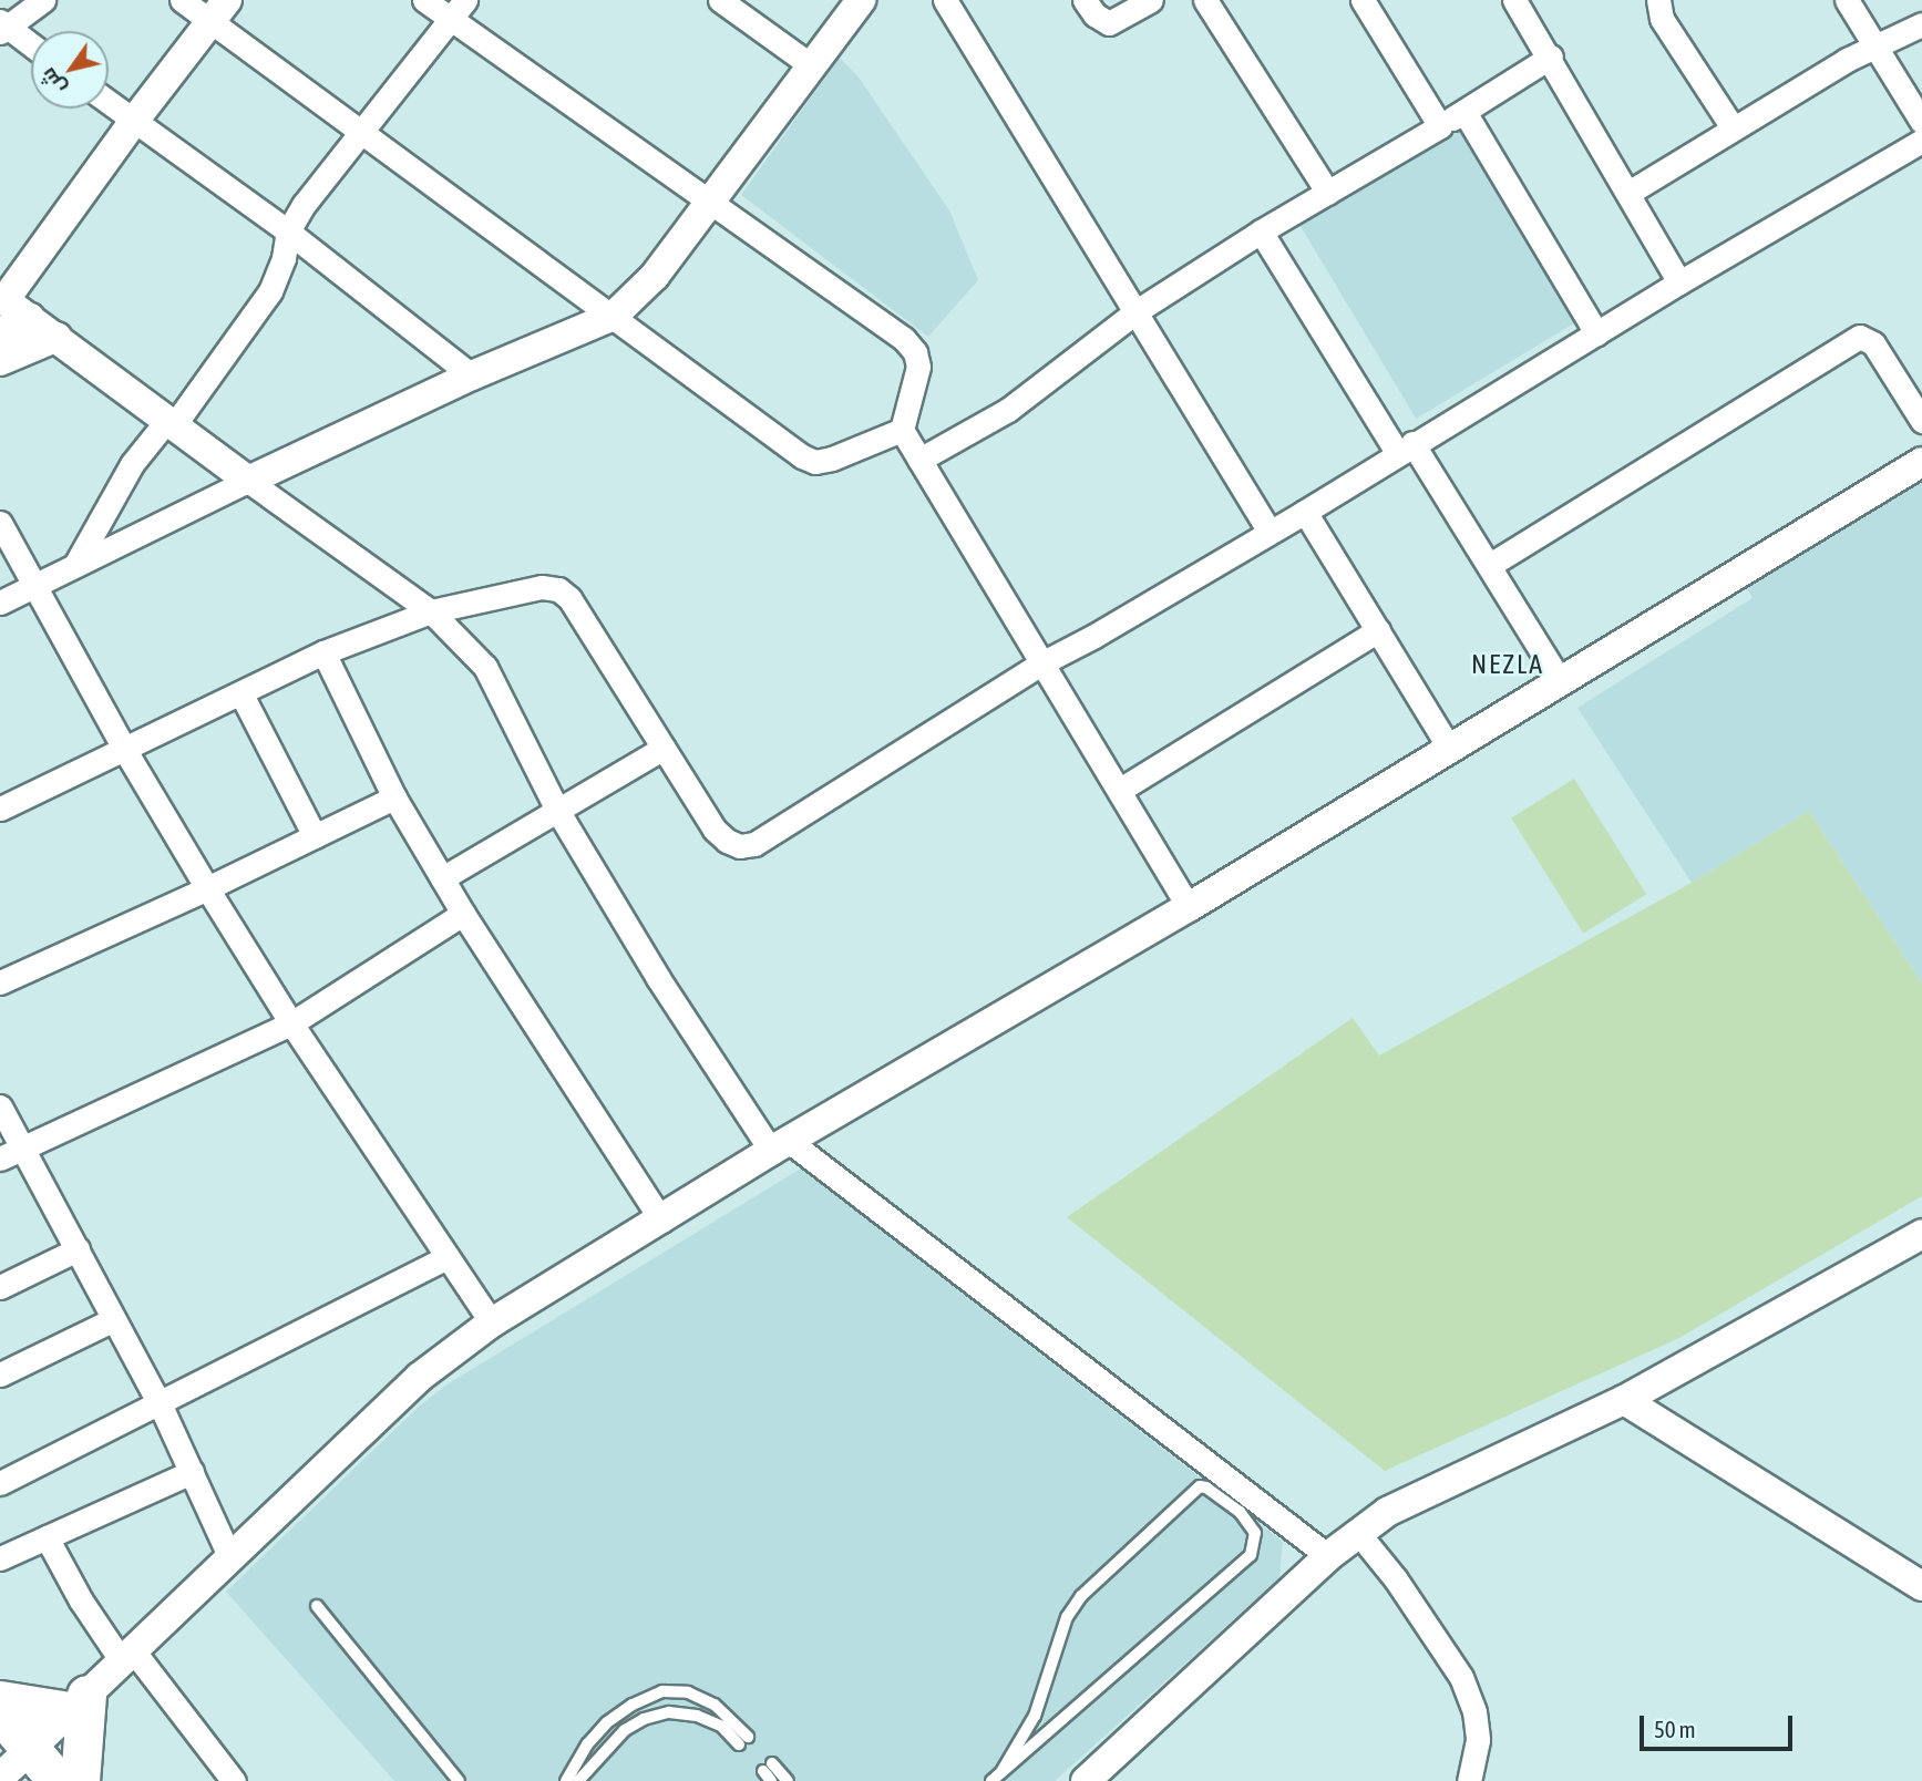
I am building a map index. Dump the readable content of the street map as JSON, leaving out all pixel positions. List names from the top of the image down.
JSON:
{
  "districts": ["NEZLA"],
  "scale_bar": "50 m",
  "north": "bottom left"
}
